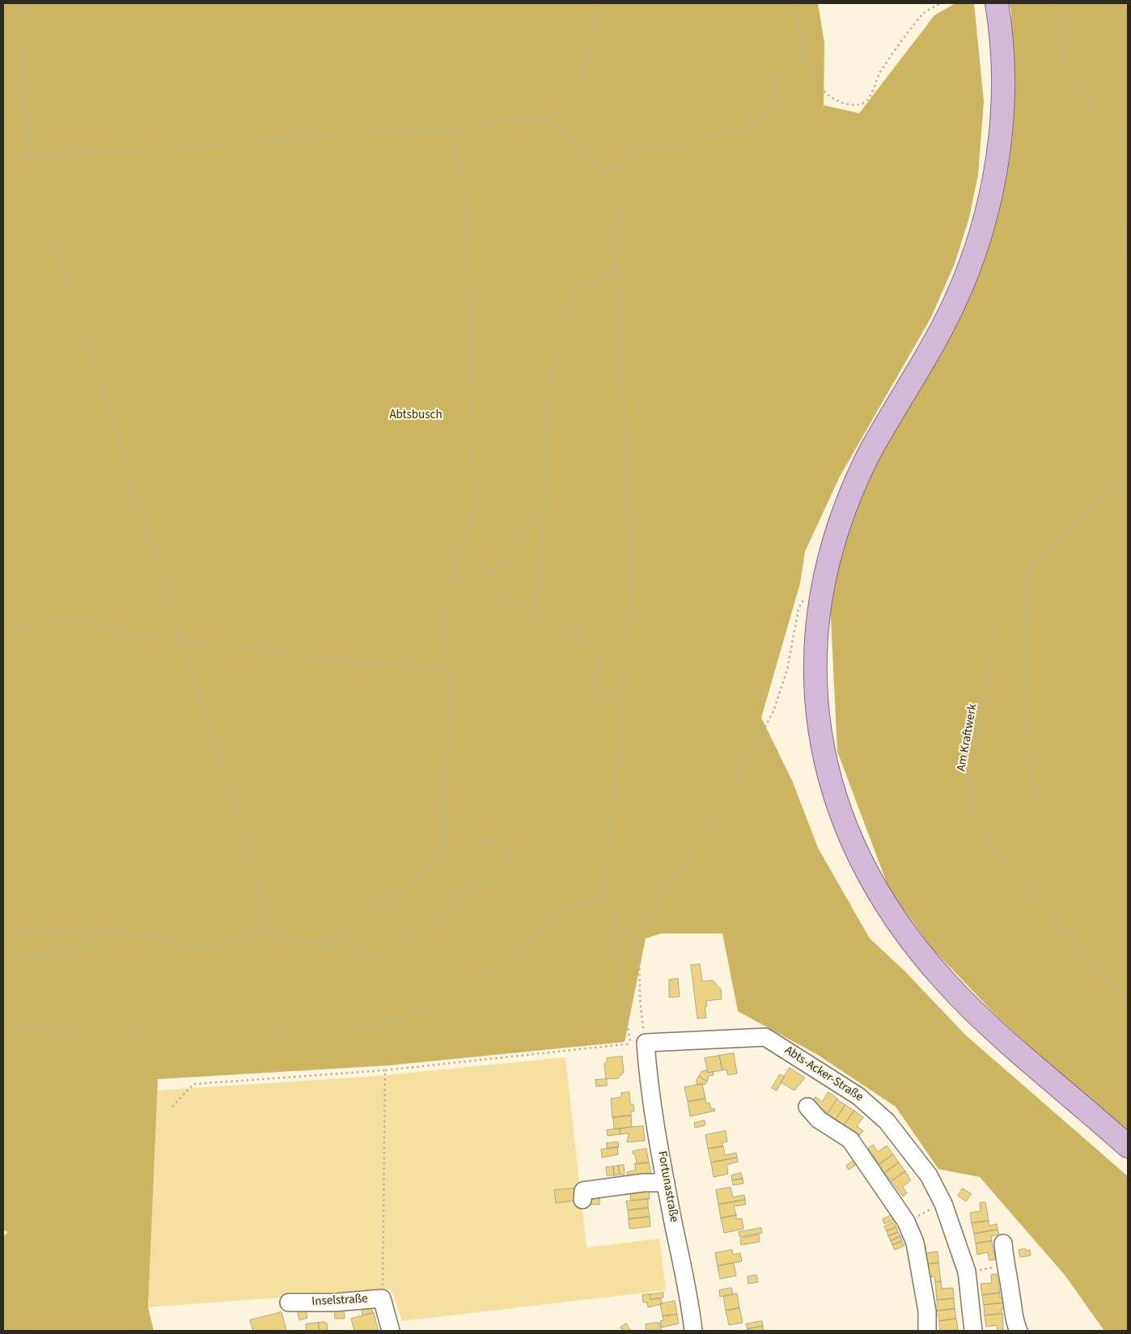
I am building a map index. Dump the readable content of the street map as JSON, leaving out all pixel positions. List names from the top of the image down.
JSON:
{
  "streets": {
    "street": ["Abts-Acker-Straße", "Fortunastraße", "Inselstraße"],
    "path": ["Am Kraftwerk"]
  },
  "crossings": [
    ["Abts-Acker-Straße", "Fortunastraße"]
  ],
  "parks": ["Abtsbusch"]
}
